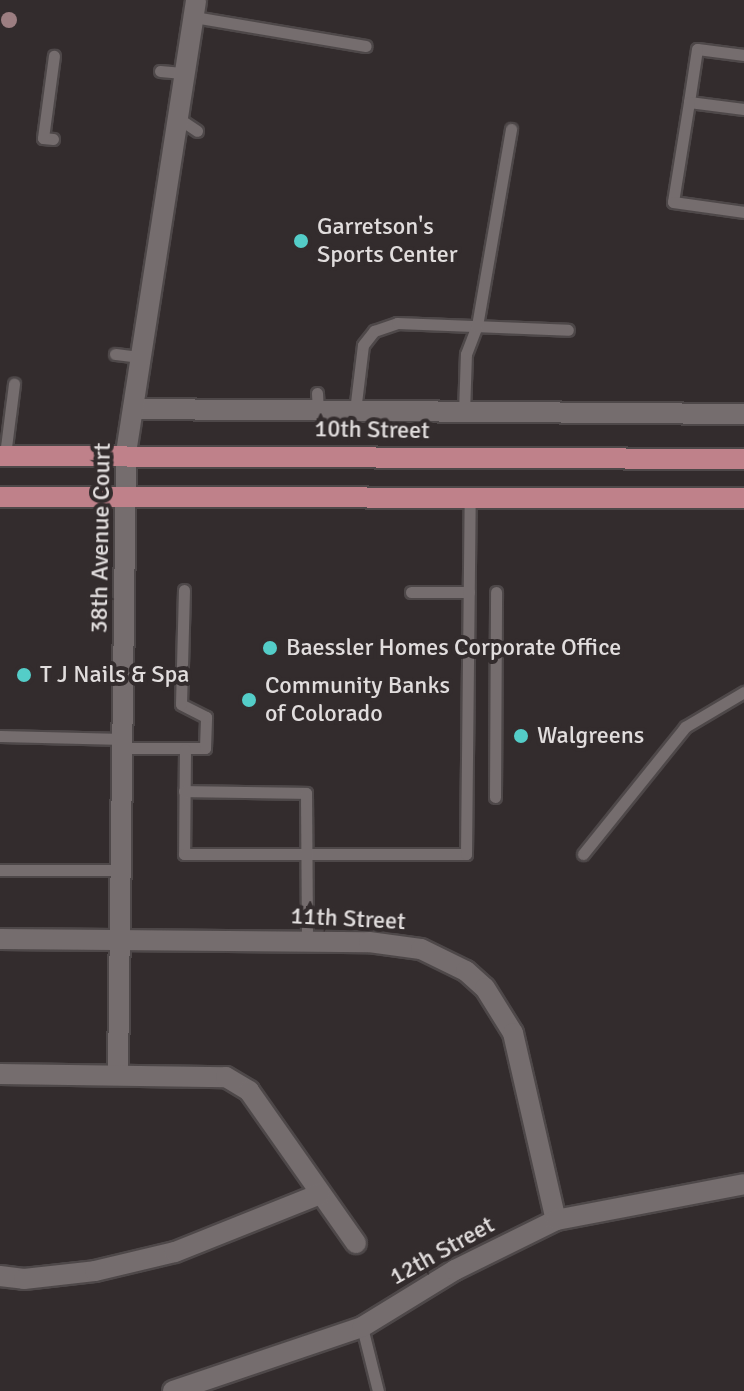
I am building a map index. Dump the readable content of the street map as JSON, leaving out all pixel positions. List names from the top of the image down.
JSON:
{
  "streets": {
    "main road": ["10th Street"],
    "street": ["38th Avenue Court", "11th Street", "12th Street"]
  },
  "crossings": [
    ["10th Street", "38th Avenue Court"],
    ["38th Avenue Court", "11th Street"],
    ["11th Street", "12th Street"]
  ],
  "places": [
    "Garretson's Sports Center",
    "Baessler Homes Corporate Office",
    "T J Nails & Spa",
    "Community Banks of Colorado",
    "Walgreens"
  ]
}
